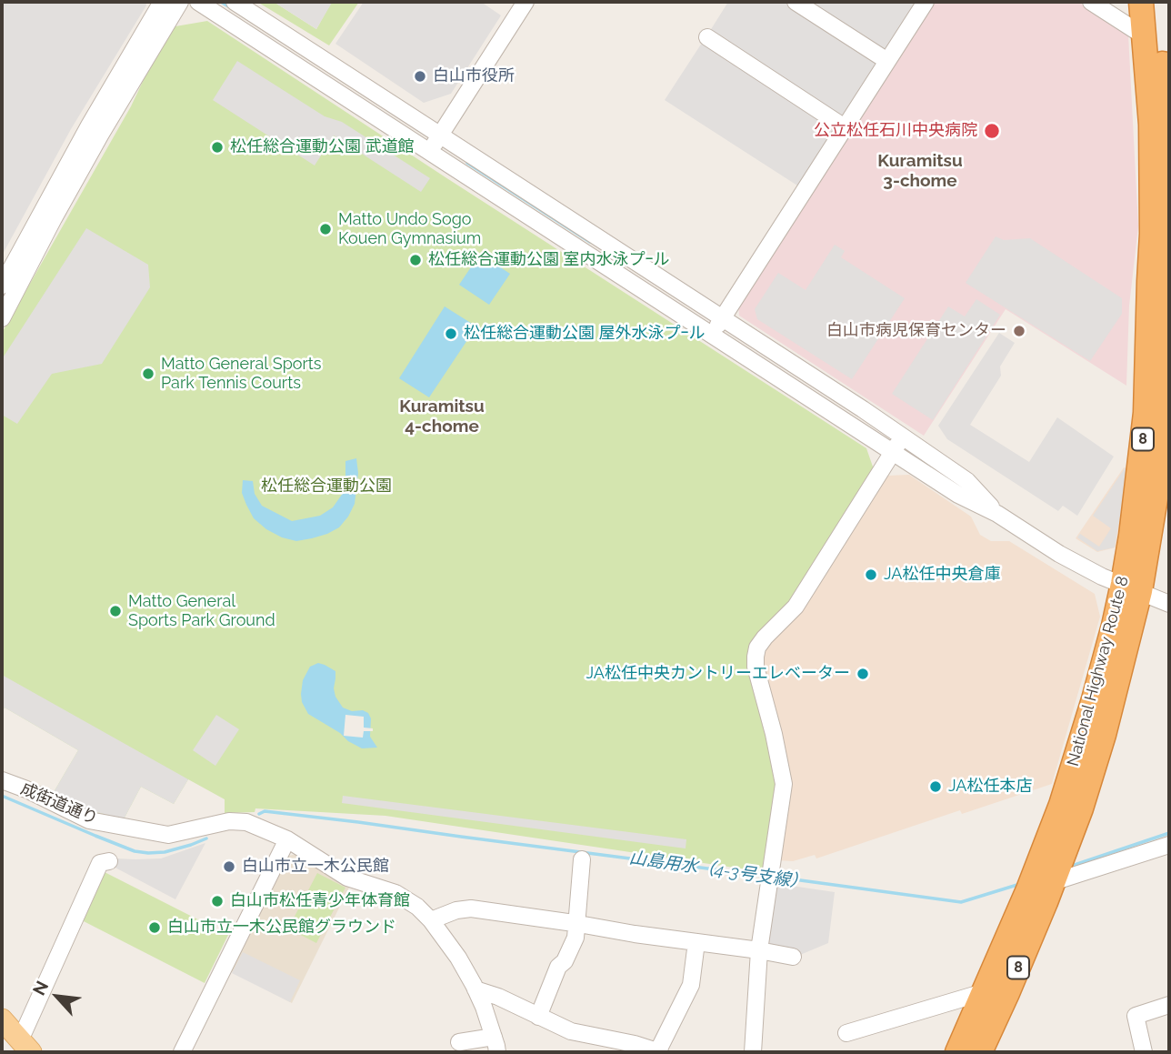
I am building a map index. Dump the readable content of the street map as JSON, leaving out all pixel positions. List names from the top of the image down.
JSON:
{
  "streets": {
    "highway": ["8", "National Highway Route 8"],
    "street": ["成街道通り"]
  },
  "districts": ["Kuramitsu 3-chome", "Kuramitsu 4-chome"],
  "water": ["山島用水（4-3号支線）"],
  "parks": ["松任総合運動公園"],
  "places": [
    "白山市役所",
    "公立松任石川中央病院",
    "松任総合運動公園 武道館",
    "Matto Undo Sogo Kouen Gymnasium",
    "松任総合運動公園 室内水泳プｰル",
    "白山市病児保育センター",
    "松任総合運動公園 屋外水泳プｰル",
    "Matto General Sports Park Tennis Courts",
    "JA松任中央倉庫",
    "Matto General Sports Park Ground",
    "JA松任中央カントリーエレベーター",
    "JA松任本店",
    "白山市立一木公民館",
    "白山市松任青少年体育館",
    "白山市立一木公民館グラウンド"
  ],
  "north": "top left"
}
